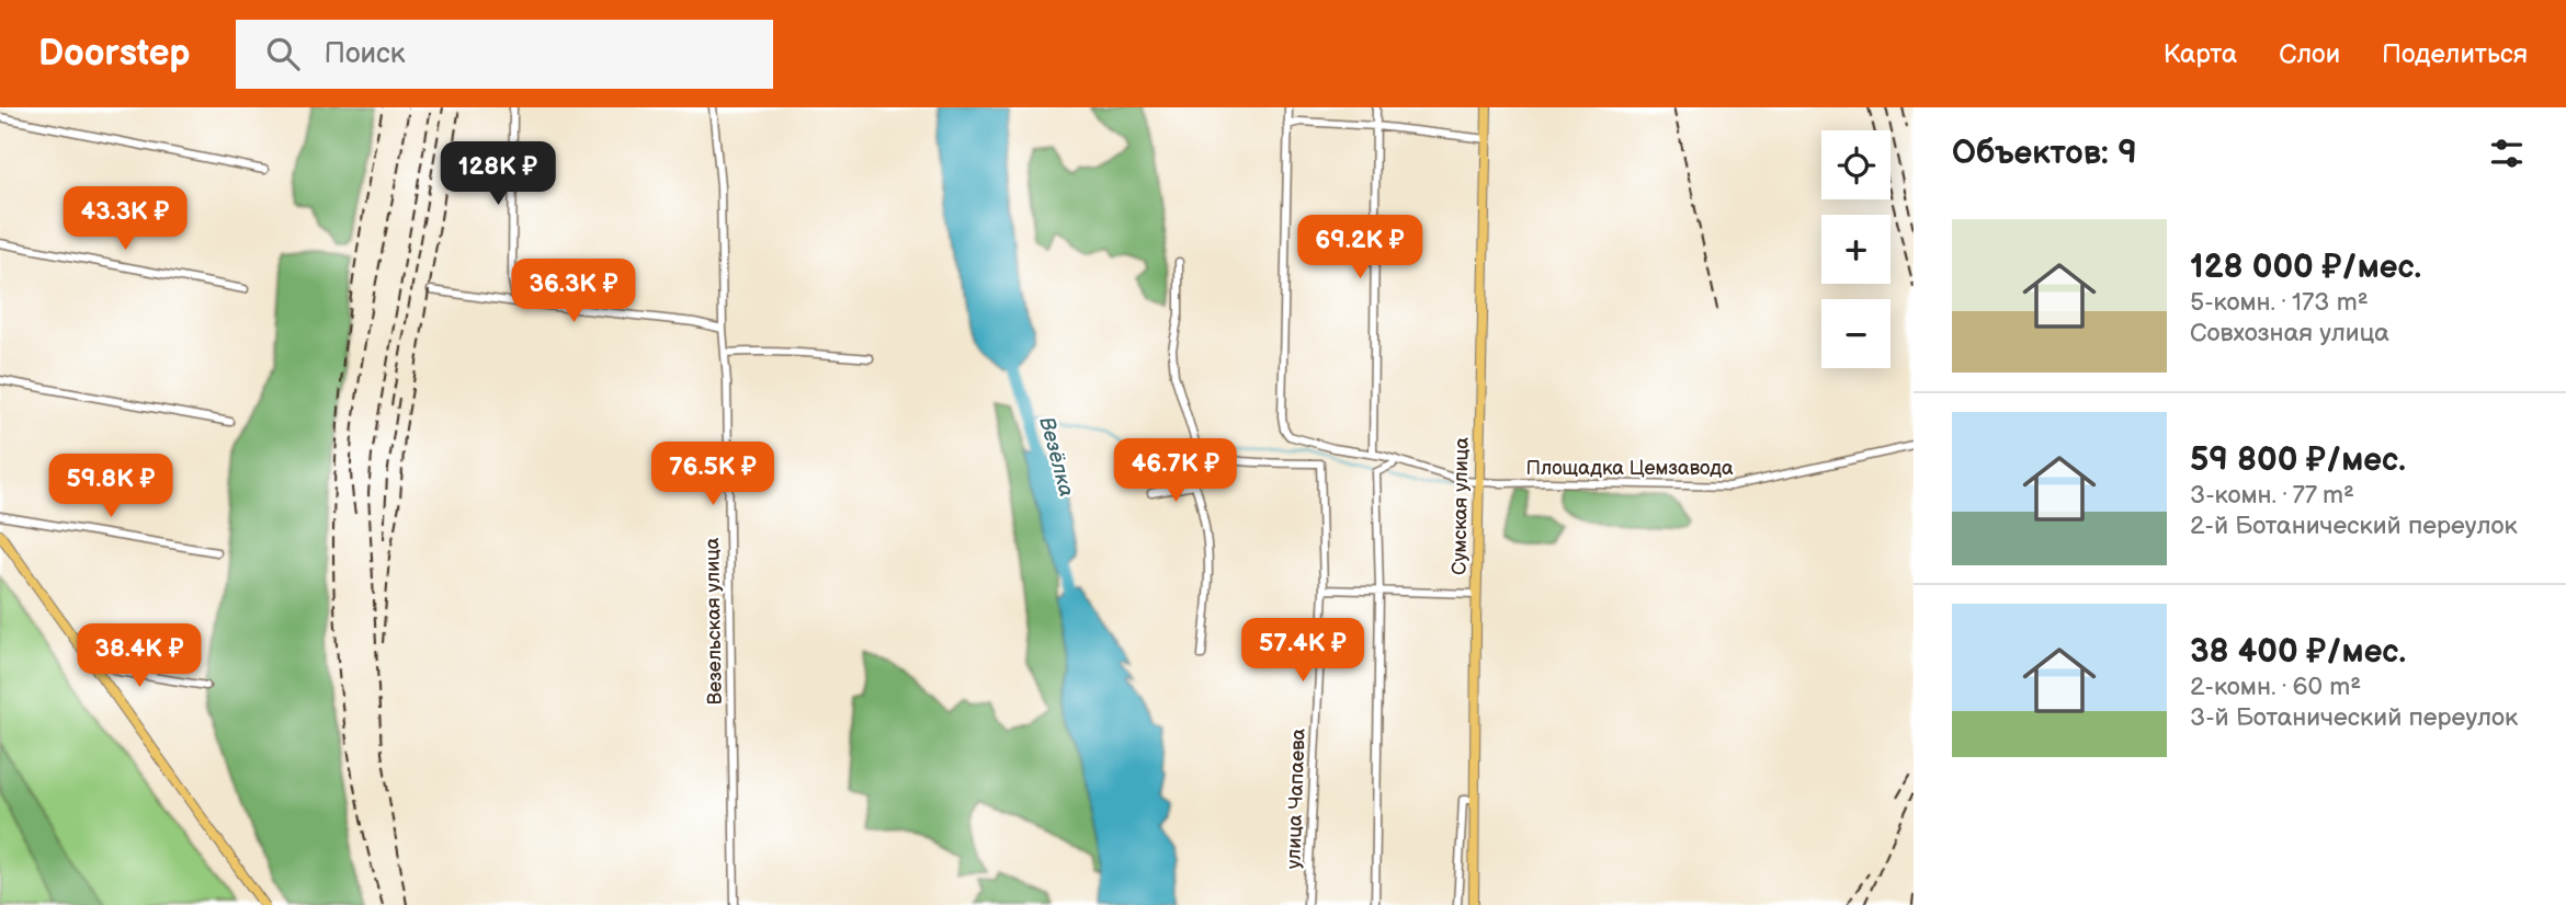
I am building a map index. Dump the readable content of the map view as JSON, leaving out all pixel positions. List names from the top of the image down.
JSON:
{
  "streets": {
    "main road": ["Сумская улица"],
    "street": ["Площадка Цемзавода", "Везельская улица", "улица Чапаева"]
  },
  "crossings": [
    ["Площадка Цемзавода", "Сумская улица"]
  ],
  "water": ["Везёлка"],
  "page": {
    "header": "Doorstep",
    "search": "Поиск",
    "nav": ["Карта", "Слои", "Поделиться"],
    "heading": "Объектов: 9",
    "map_buttons": ["+", "−"],
    "price": [
      "128K ₽",
      "43.3K ₽",
      "69.2K ₽",
      "36.3K ₽",
      "46.7K ₽",
      "76.5K ₽",
      "59.8K ₽",
      "57.4K ₽",
      "38.4K ₽"
    ],
    "list": [
      {
        "name": "128 000 ₽/мес.",
        "note": "5-комн. · 173 m² · Совхозная улица"
      },
      {
        "name": "59 800 ₽/мес.",
        "note": "3-комн. · 77 m² · 2-й Ботанический переулок"
      },
      {
        "name": "38 400 ₽/мес.",
        "note": "2-комн. · 60 m² · 3-й Ботанический переулок"
      }
    ]
  }
}
